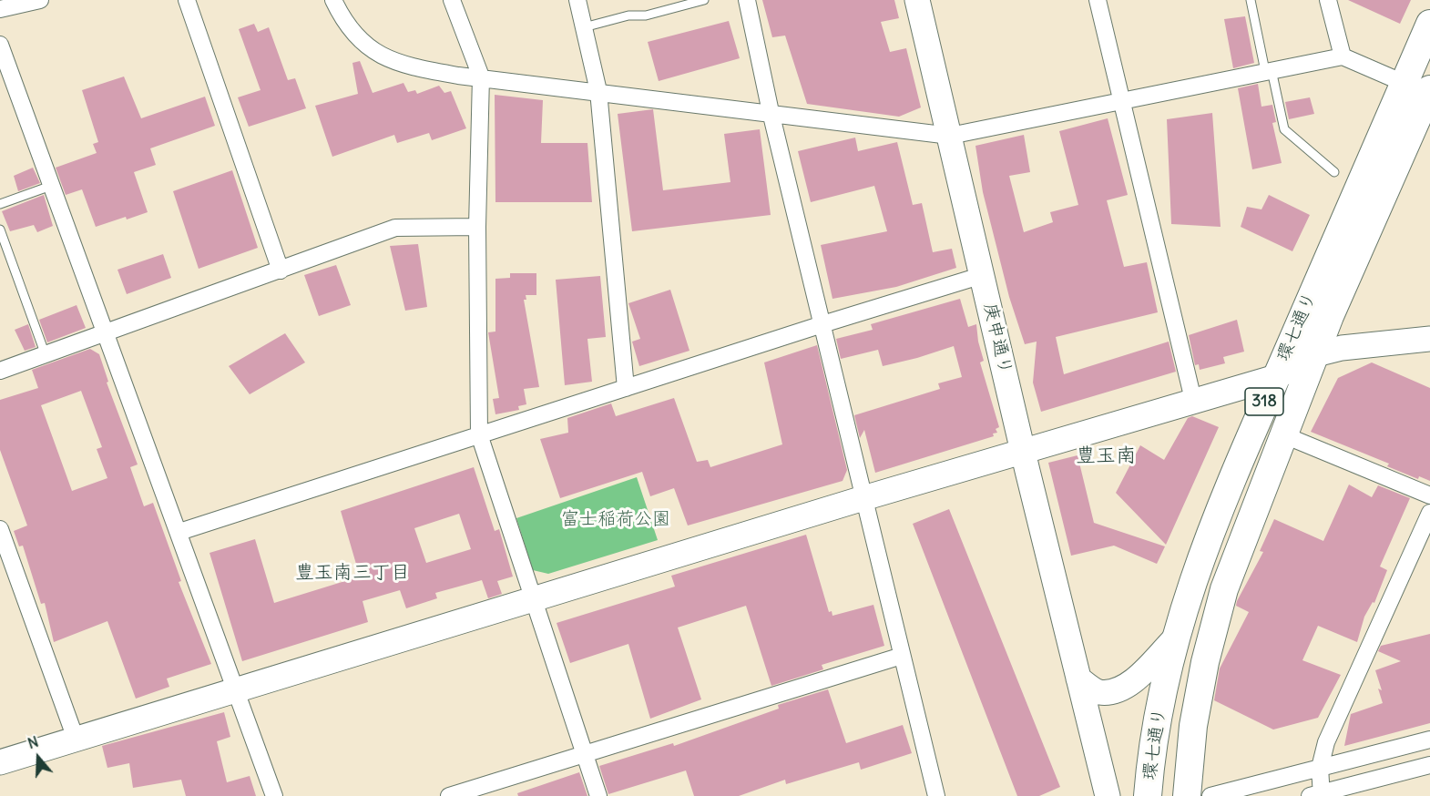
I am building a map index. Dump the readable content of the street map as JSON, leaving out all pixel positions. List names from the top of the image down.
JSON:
{
  "streets": {
    "main road": ["環七通り", "318"],
    "street": ["庚申通り"]
  },
  "districts": ["豊玉南", "豊玉南三丁目"],
  "parks": ["富士稲荷公園"],
  "north": "top"
}
